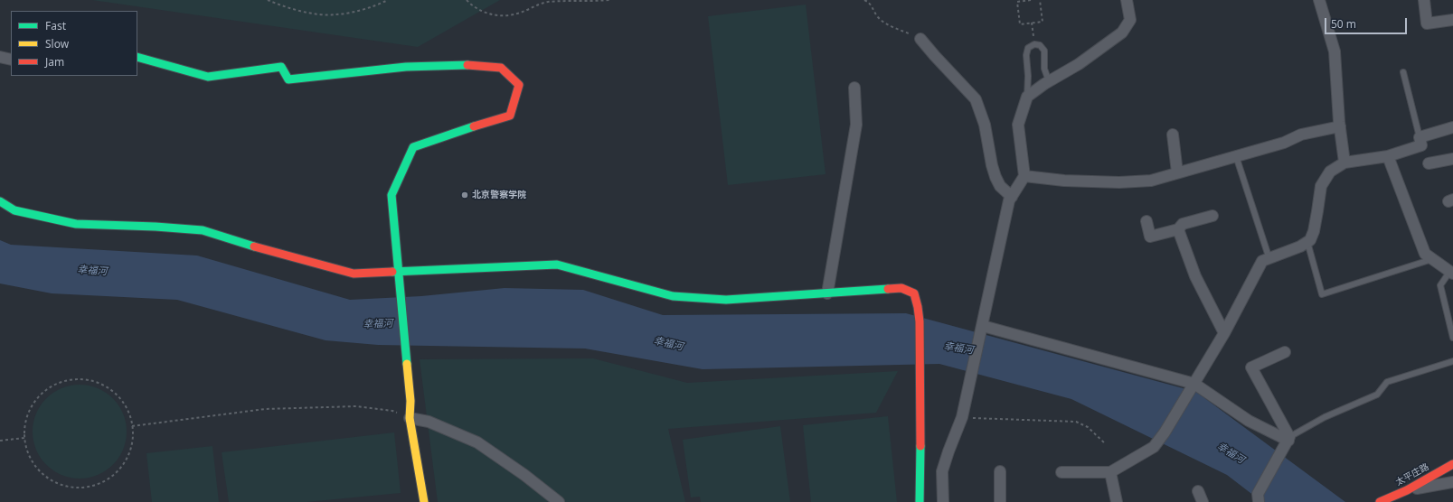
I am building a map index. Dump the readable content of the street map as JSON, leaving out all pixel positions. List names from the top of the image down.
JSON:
{
  "streets": {
    "street": ["太平庄路"]
  },
  "water": ["幸福河"],
  "places": ["北京警察学院"],
  "legend": ["Fast", "Slow", "Jam"],
  "scale_bar": "50 m"
}
